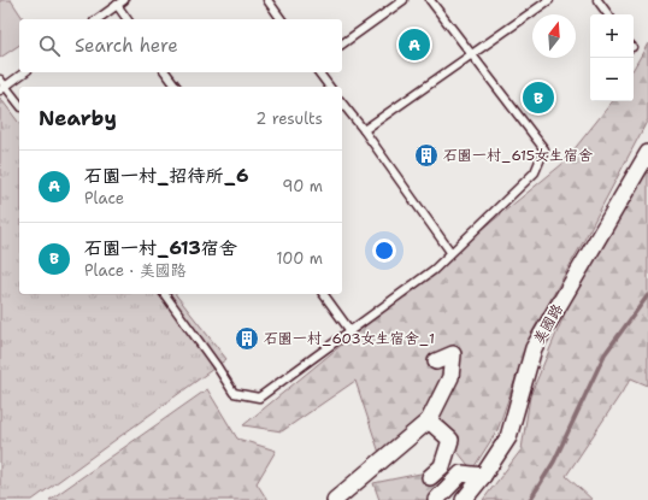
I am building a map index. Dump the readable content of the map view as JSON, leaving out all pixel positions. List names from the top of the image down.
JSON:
{
  "streets": {
    "street": ["美國路"]
  },
  "places": {
    "building": ["石園一村_615女生宿舍", "石園一村_603女生宿舍_1"]
  },
  "north": "top",
  "page": {
    "map_buttons": ["+", "−"],
    "search": "Search here",
    "pins": ["A", "B"],
    "heading": ["Nearby", "2 results"],
    "list": [
      {
        "mark": "A",
        "name": "石園一村_招待所_6",
        "note": "Place",
        "value": "90 m"
      },
      {
        "mark": "B",
        "name": "石園一村_613宿舍",
        "note": "Place · 美國路",
        "value": "100 m"
      }
    ]
  }
}
